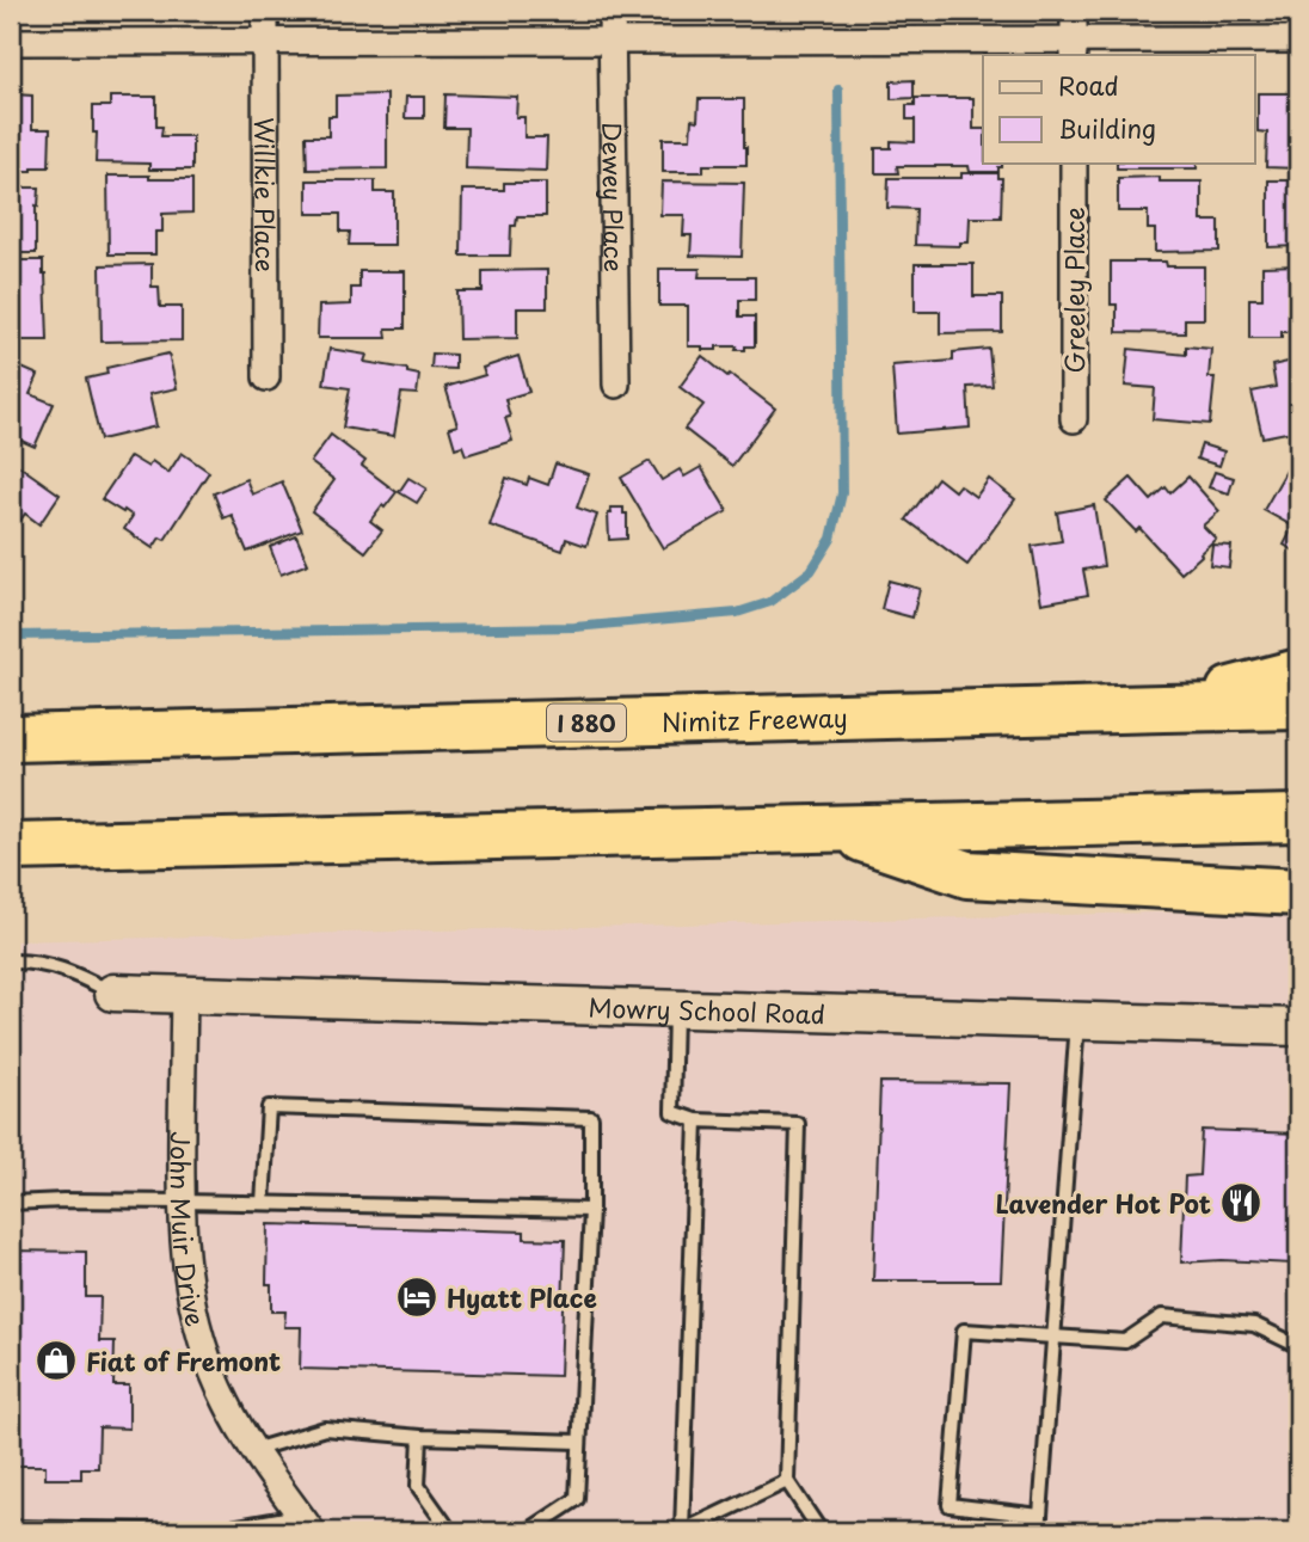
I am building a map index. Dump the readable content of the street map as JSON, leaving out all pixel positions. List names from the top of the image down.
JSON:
{
  "streets": {
    "highway": ["Nimitz Freeway", "I 880"],
    "street": [
      "Willkie Place",
      "Dewey Place",
      "Greeley Place",
      "Mowry School Road",
      "John Muir Drive"
    ]
  },
  "crossings": [
    ["Mowry School Road", "John Muir Drive"]
  ],
  "places": {
    "restaurant": ["Lavender Hot Pot"],
    "hotel": ["Hyatt Place"],
    "shop": ["Fiat of Fremont"]
  },
  "legend": ["Road", "Building"]
}
